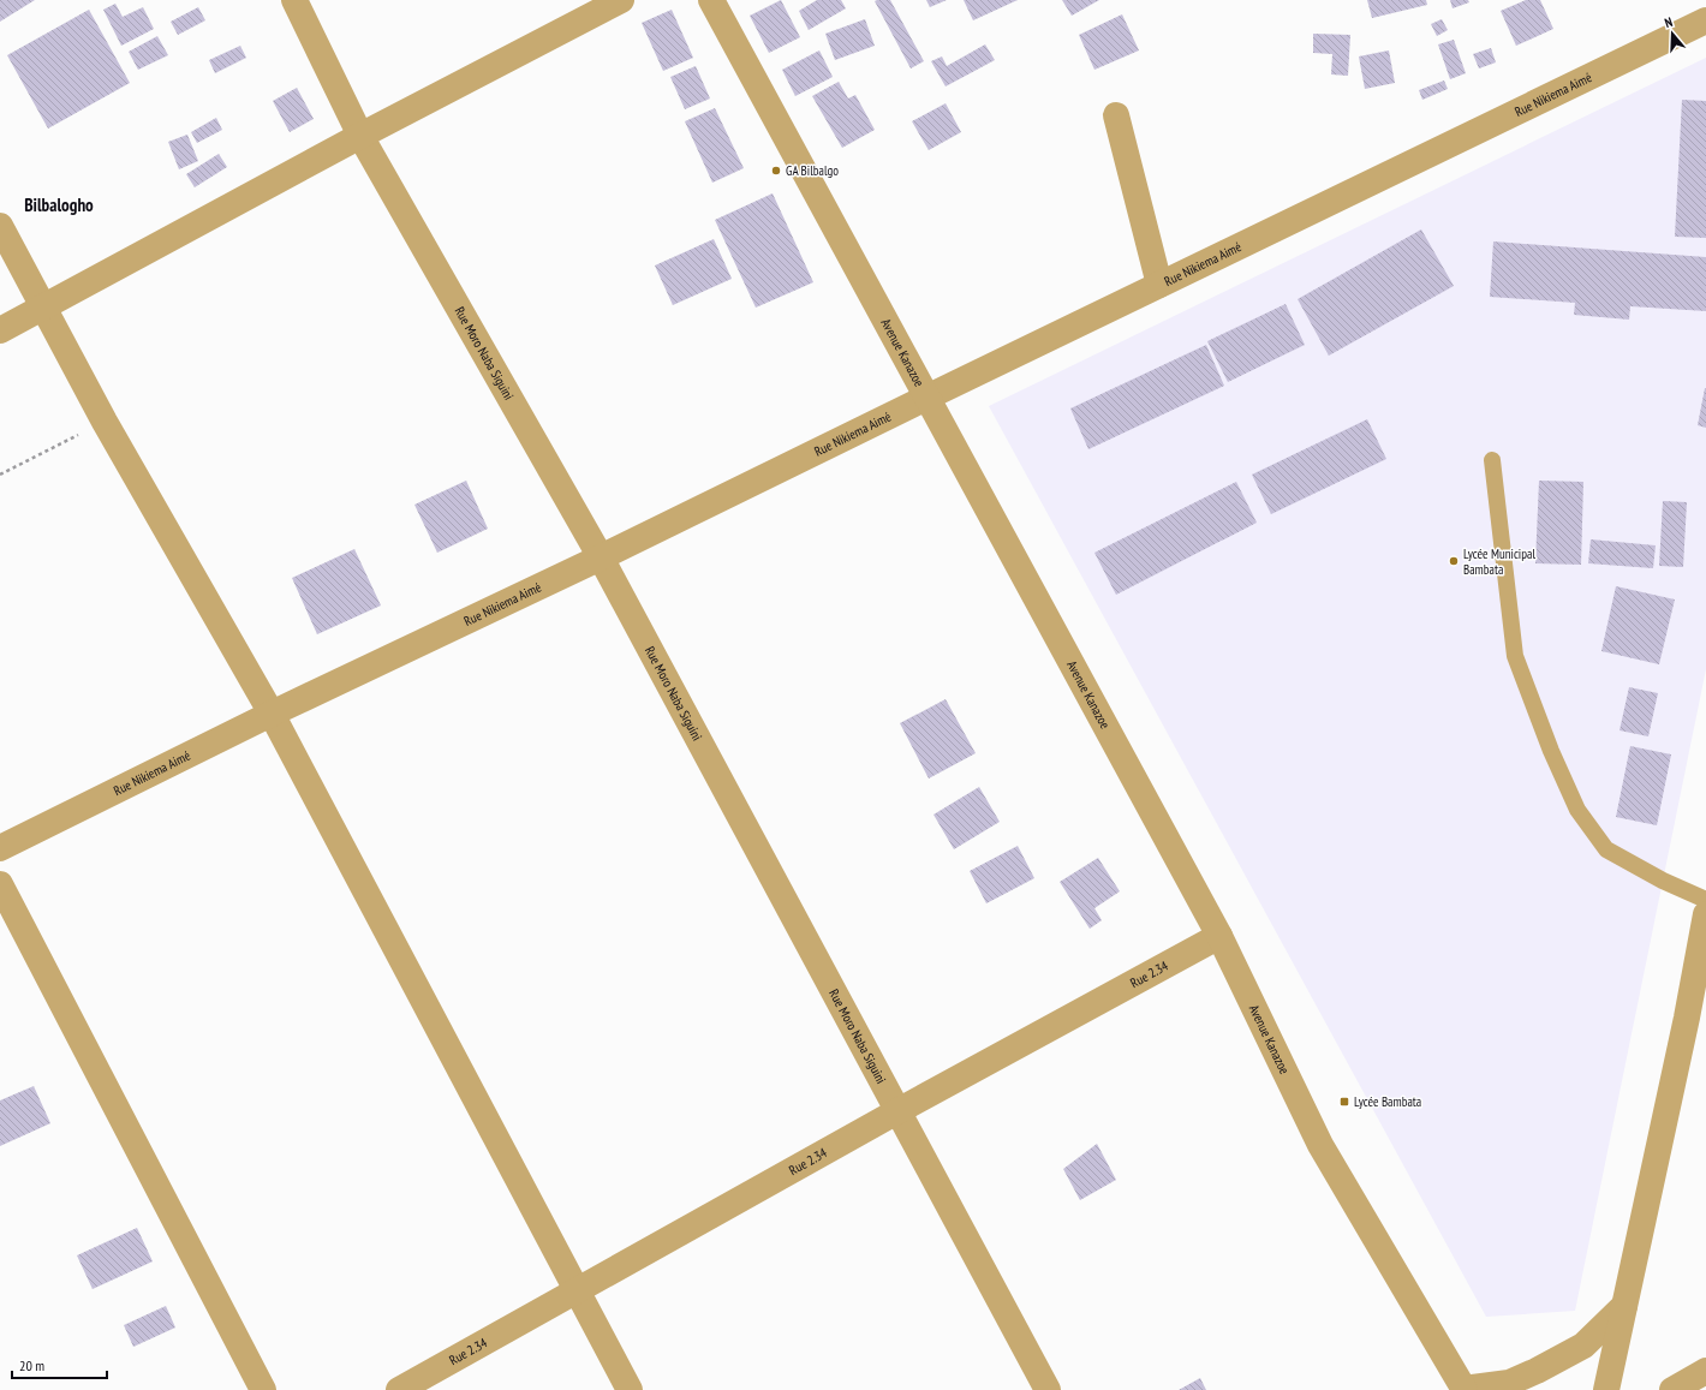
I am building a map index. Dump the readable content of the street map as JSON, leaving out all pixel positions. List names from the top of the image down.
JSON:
{
  "streets": {
    "street": [
      "Rue Nikiema Aimé",
      "Rue Moro Naba Siguini",
      "Avenue Kanazoe",
      "Rue 2.34"
    ]
  },
  "crossings": [
    ["Rue Nikiema Aimé", "Rue Moro Naba Siguini"],
    ["Rue Nikiema Aimé", "Avenue Kanazoe"],
    ["Rue Moro Naba Siguini", "Rue 2.34"],
    ["Avenue Kanazoe", "Rue 2.34"]
  ],
  "districts": ["Bilbalogho"],
  "places": {
    "other": ["GA Bilbalgo", "Lycée Municipal Bambata"],
    "transit": ["Lycée Bambata"]
  },
  "scale_bar": "20 m",
  "north": "top"
}
